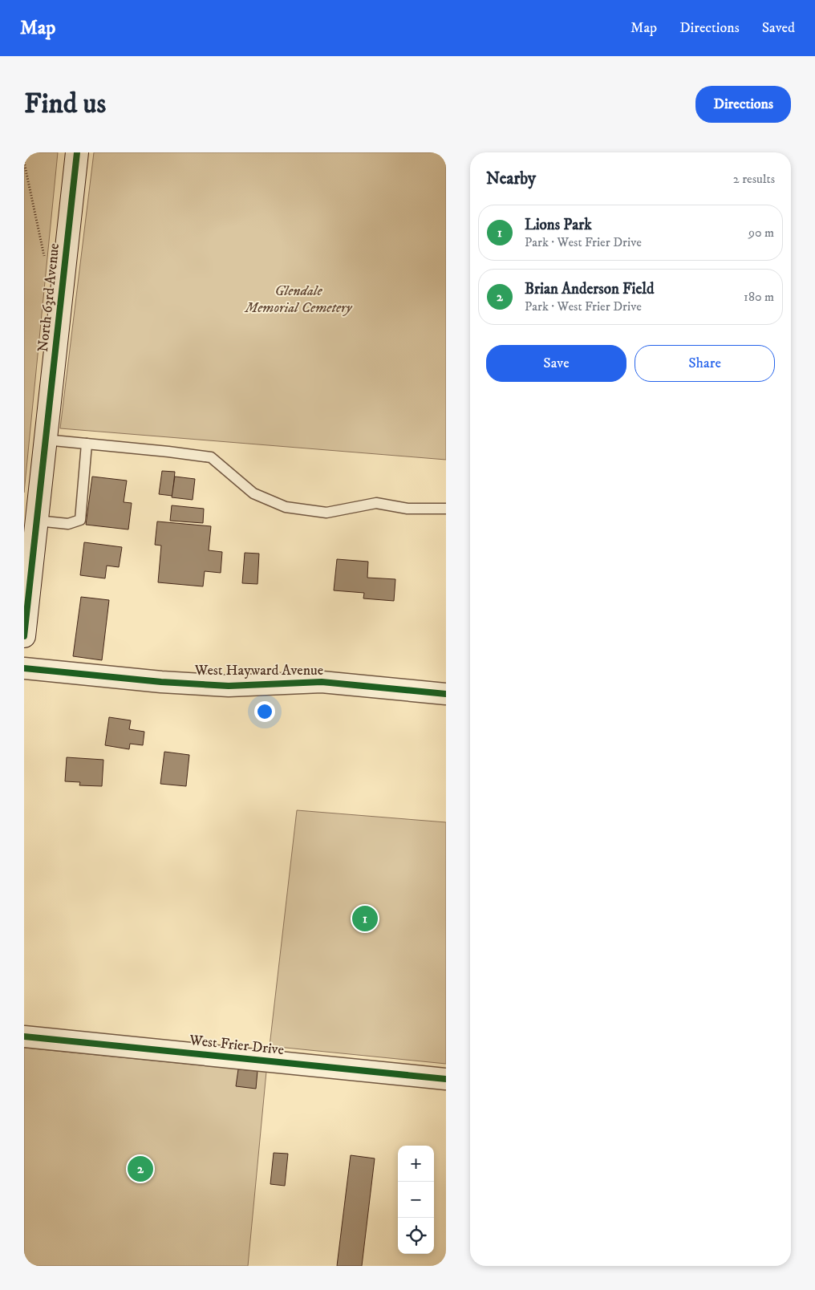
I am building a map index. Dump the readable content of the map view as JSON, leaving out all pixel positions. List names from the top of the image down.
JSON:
{
  "streets": {
    "street": ["North 63rd Avenue", "West Hayward Avenue", "West Frier Drive"]
  },
  "parks": ["Glendale Memorial Cemetery"],
  "page": {
    "header": "Map",
    "nav": ["Map", "Directions", "Saved"],
    "buttons": [
      "Directions",
      ["Save", "Share"]
    ],
    "title": "Find us",
    "heading": ["Nearby", "2 results"],
    "list": [
      {
        "mark": "1",
        "name": "Lions Park",
        "note": "Park · West Frier Drive",
        "value": "90 m"
      },
      {
        "mark": "2",
        "name": "Brian Anderson Field",
        "note": "Park · West Frier Drive",
        "value": "180 m"
      }
    ],
    "pins": ["1", "2"],
    "map_buttons": ["+", "−"]
  }
}
